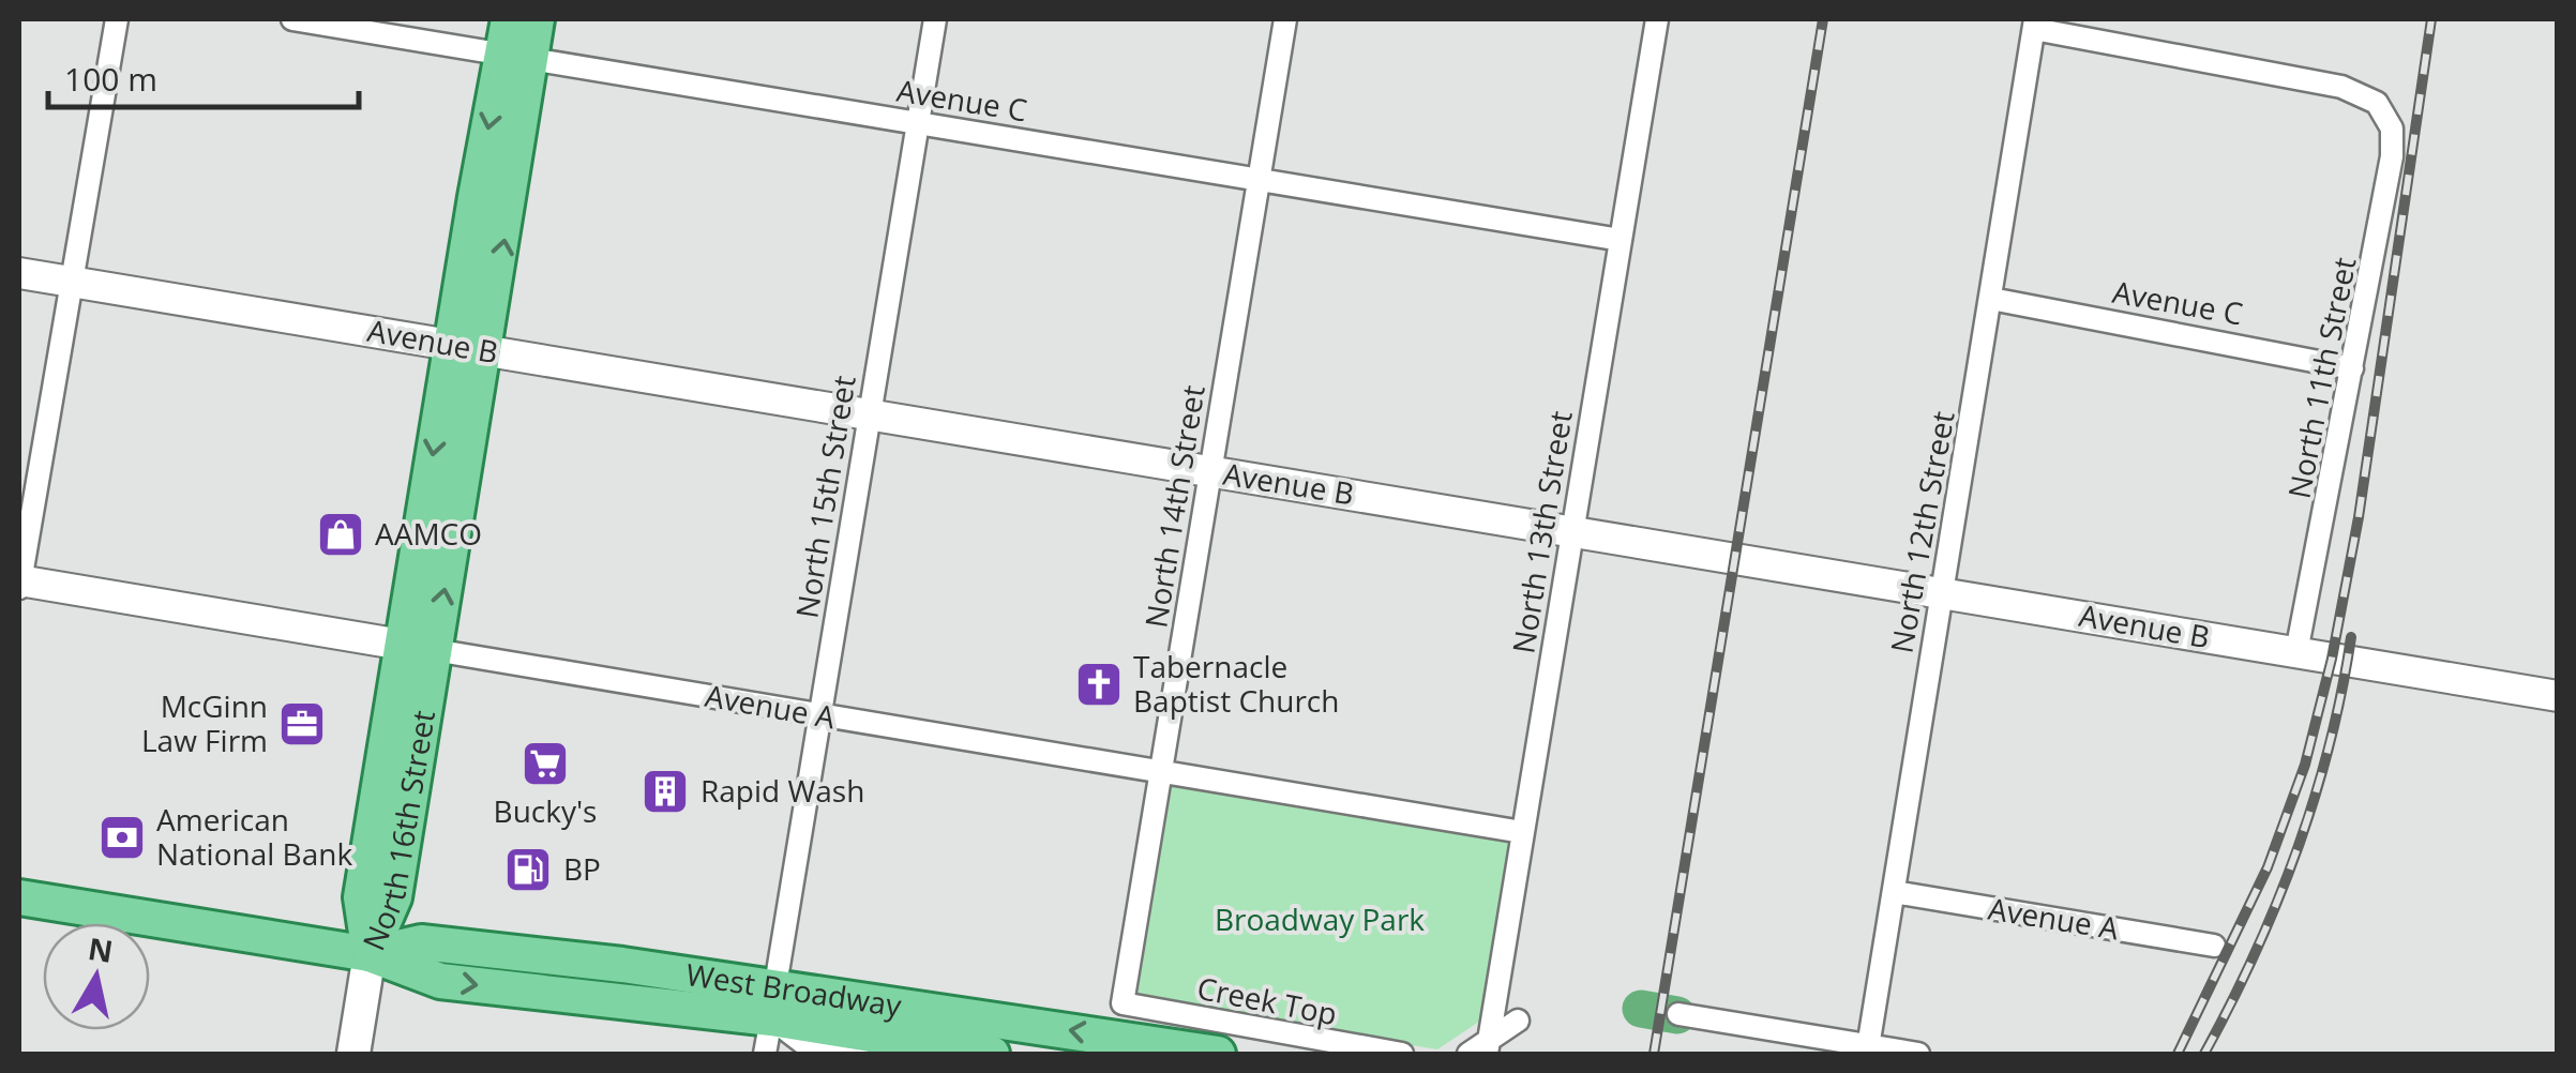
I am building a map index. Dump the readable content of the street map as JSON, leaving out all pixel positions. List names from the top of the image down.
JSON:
{
  "streets": {
    "main road": ["North 16th Street", "West Broadway"],
    "street": [
      "Avenue C",
      "Avenue B",
      "North 11th Street",
      "North 15th Street",
      "North 14th Street",
      "North 13th Street",
      "North 12th Street",
      "Avenue A",
      "Creek Top"
    ]
  },
  "crossings": [
    ["Avenue C", "North 11th Street"],
    ["Avenue C", "North 15th Street"],
    ["Avenue C", "North 14th Street"],
    ["Avenue C", "North 13th Street"],
    ["Avenue C", "North 12th Street"],
    ["Avenue C", "North 16th Street"],
    ["Avenue B", "North 11th Street"],
    ["Avenue B", "North 15th Street"],
    ["Avenue B", "North 14th Street"],
    ["Avenue B", "North 13th Street"],
    ["Avenue B", "North 12th Street"],
    ["Avenue B", "North 16th Street"],
    ["North 11th Street", "North 12th Street"],
    ["North 15th Street", "Avenue A"],
    ["North 15th Street", "West Broadway"],
    ["North 14th Street", "Avenue A"],
    ["North 14th Street", "Creek Top"],
    ["North 13th Street", "Avenue A"],
    ["North 12th Street", "Avenue A"],
    ["Avenue A", "North 16th Street"],
    ["North 16th Street", "West Broadway"]
  ],
  "parks": ["Broadway Park"],
  "places": {
    "shop": ["AAMCO"],
    "church": ["Tabernacle Baptist Church"],
    "office": ["McGinn Law Firm"],
    "supermarket": ["Bucky's"],
    "building": ["Rapid Wash"],
    "bank": ["American National Bank"],
    "fuel station": ["BP"]
  },
  "scale_bar": "100 m",
  "north": "top"
}
